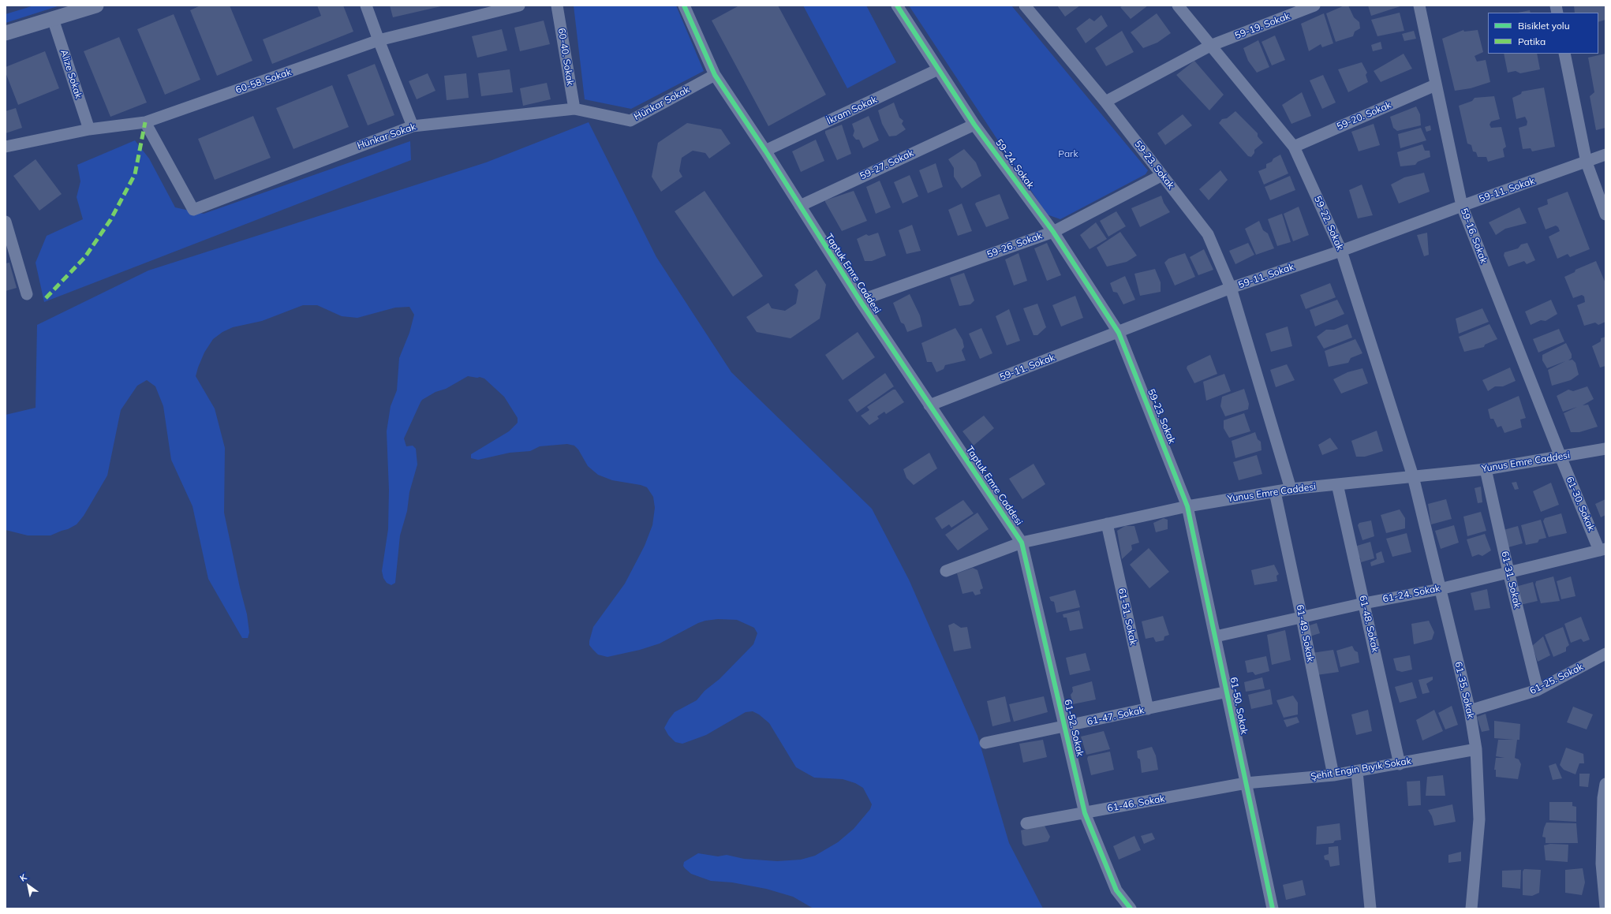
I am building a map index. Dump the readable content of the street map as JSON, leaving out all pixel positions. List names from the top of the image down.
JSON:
{
  "streets": {
    "street": [
      "59-19. Sokak",
      "60-40. Sokak",
      "Alize Sokak",
      "60-58. Sokak",
      "Hünkar Sokak",
      "İkram Sokak",
      "59-20. Sokak",
      "59-24. Sokak",
      "59-27. Sokak",
      "59-23. Sokak",
      "59-11. Sokak",
      "59-22. Sokak",
      "59-16. Sokak",
      "59-26. Sokak",
      "Taptuk Emre Caddesi",
      "Yunus Emre Caddesi",
      "61-30. Sokak",
      "61-31. Sokak",
      "61-24. Sokak",
      "61-51. Sokak",
      "61-48. Sokak",
      "61-49. Sokak",
      "61-25. Sokak",
      "61-35. Sokak",
      "61-50. Sokak",
      "61-47. Sokak",
      "61-52. Sokak",
      "Şehit Engin Bıyık Sokak",
      "61-46. Sokak"
    ]
  },
  "crossings": [
    ["59-19. Sokak", "59-23. Sokak"],
    ["59-19. Sokak", "59-22. Sokak"],
    ["60-40. Sokak", "Hünkar Sokak"],
    ["Alize Sokak", "60-58. Sokak"],
    ["60-58. Sokak", "Hünkar Sokak"],
    ["Hünkar Sokak", "Taptuk Emre Caddesi"],
    ["İkram Sokak", "59-24. Sokak"],
    ["İkram Sokak", "Taptuk Emre Caddesi"],
    ["59-20. Sokak", "59-22. Sokak"],
    ["59-20. Sokak", "59-16. Sokak"],
    ["59-24. Sokak", "59-27. Sokak"],
    ["59-24. Sokak", "59-23. Sokak"],
    ["59-24. Sokak", "59-11. Sokak"],
    ["59-24. Sokak", "59-26. Sokak"],
    ["59-27. Sokak", "Taptuk Emre Caddesi"],
    ["59-23. Sokak", "59-11. Sokak"],
    ["59-23. Sokak", "59-26. Sokak"],
    ["59-23. Sokak", "Yunus Emre Caddesi"],
    ["59-23. Sokak", "61-50. Sokak"],
    ["59-11. Sokak", "59-22. Sokak"],
    ["59-11. Sokak", "59-16. Sokak"],
    ["59-11. Sokak", "Taptuk Emre Caddesi"],
    ["59-22. Sokak", "Yunus Emre Caddesi"],
    ["59-22. Sokak", "61-35. Sokak"],
    ["59-16. Sokak", "Yunus Emre Caddesi"],
    ["59-16. Sokak", "61-30. Sokak"],
    ["59-26. Sokak", "Taptuk Emre Caddesi"],
    ["Taptuk Emre Caddesi", "Yunus Emre Caddesi"],
    ["Taptuk Emre Caddesi", "61-52. Sokak"],
    ["Yunus Emre Caddesi", "61-30. Sokak"],
    ["Yunus Emre Caddesi", "61-31. Sokak"],
    ["Yunus Emre Caddesi", "61-51. Sokak"],
    ["Yunus Emre Caddesi", "61-48. Sokak"],
    ["Yunus Emre Caddesi", "61-49. Sokak"],
    ["Yunus Emre Caddesi", "61-35. Sokak"],
    ["Yunus Emre Caddesi", "61-50. Sokak"],
    ["Yunus Emre Caddesi", "61-52. Sokak"],
    ["61-30. Sokak", "61-24. Sokak"],
    ["61-31. Sokak", "61-24. Sokak"],
    ["61-31. Sokak", "61-25. Sokak"],
    ["61-24. Sokak", "61-48. Sokak"],
    ["61-24. Sokak", "61-49. Sokak"],
    ["61-24. Sokak", "61-35. Sokak"],
    ["61-24. Sokak", "61-50. Sokak"],
    ["61-51. Sokak", "61-47. Sokak"],
    ["61-48. Sokak", "Şehit Engin Bıyık Sokak"],
    ["61-49. Sokak", "Şehit Engin Bıyık Sokak"],
    ["61-25. Sokak", "61-35. Sokak"],
    ["61-35. Sokak", "Şehit Engin Bıyık Sokak"],
    ["61-50. Sokak", "61-47. Sokak"],
    ["61-50. Sokak", "Şehit Engin Bıyık Sokak"],
    ["61-50. Sokak", "61-46. Sokak"],
    ["61-47. Sokak", "61-52. Sokak"],
    ["61-52. Sokak", "61-46. Sokak"],
    ["Şehit Engin Bıyık Sokak", "61-46. Sokak"]
  ],
  "parks": ["Park"],
  "legend": ["Bisiklet yolu", "Patika"],
  "north": "top left"
}
